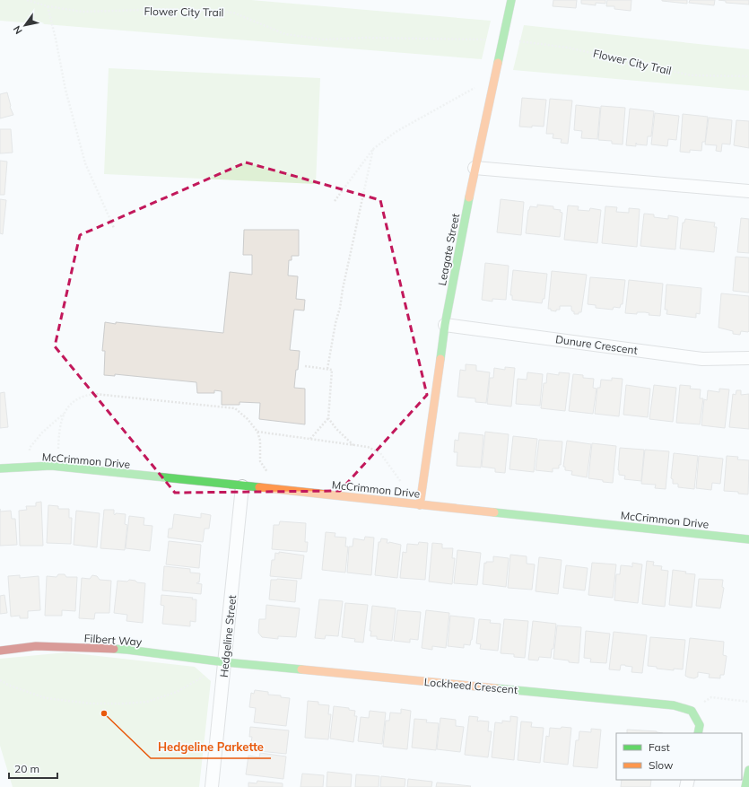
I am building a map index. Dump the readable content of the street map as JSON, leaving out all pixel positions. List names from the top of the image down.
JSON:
{
  "streets": {
    "street": [
      "Leagate Street",
      "Dunure Crescent",
      "McCrimmon Drive",
      "Hedgeline Street",
      "Filbert Way",
      "Lockheed Crescent"
    ],
    "path": ["Flower City Trail"]
  },
  "crossings": [
    ["Leagate Street", "Dunure Crescent"],
    ["Leagate Street", "McCrimmon Drive"],
    ["McCrimmon Drive", "Hedgeline Street"],
    ["Hedgeline Street", "Filbert Way"],
    ["Hedgeline Street", "Lockheed Crescent"],
    ["Filbert Way", "Lockheed Crescent"]
  ],
  "places": ["Hedgeline Parkette"],
  "legend": ["Fast", "Slow"],
  "scale_bar": "20 m",
  "north": "bottom left"
}
